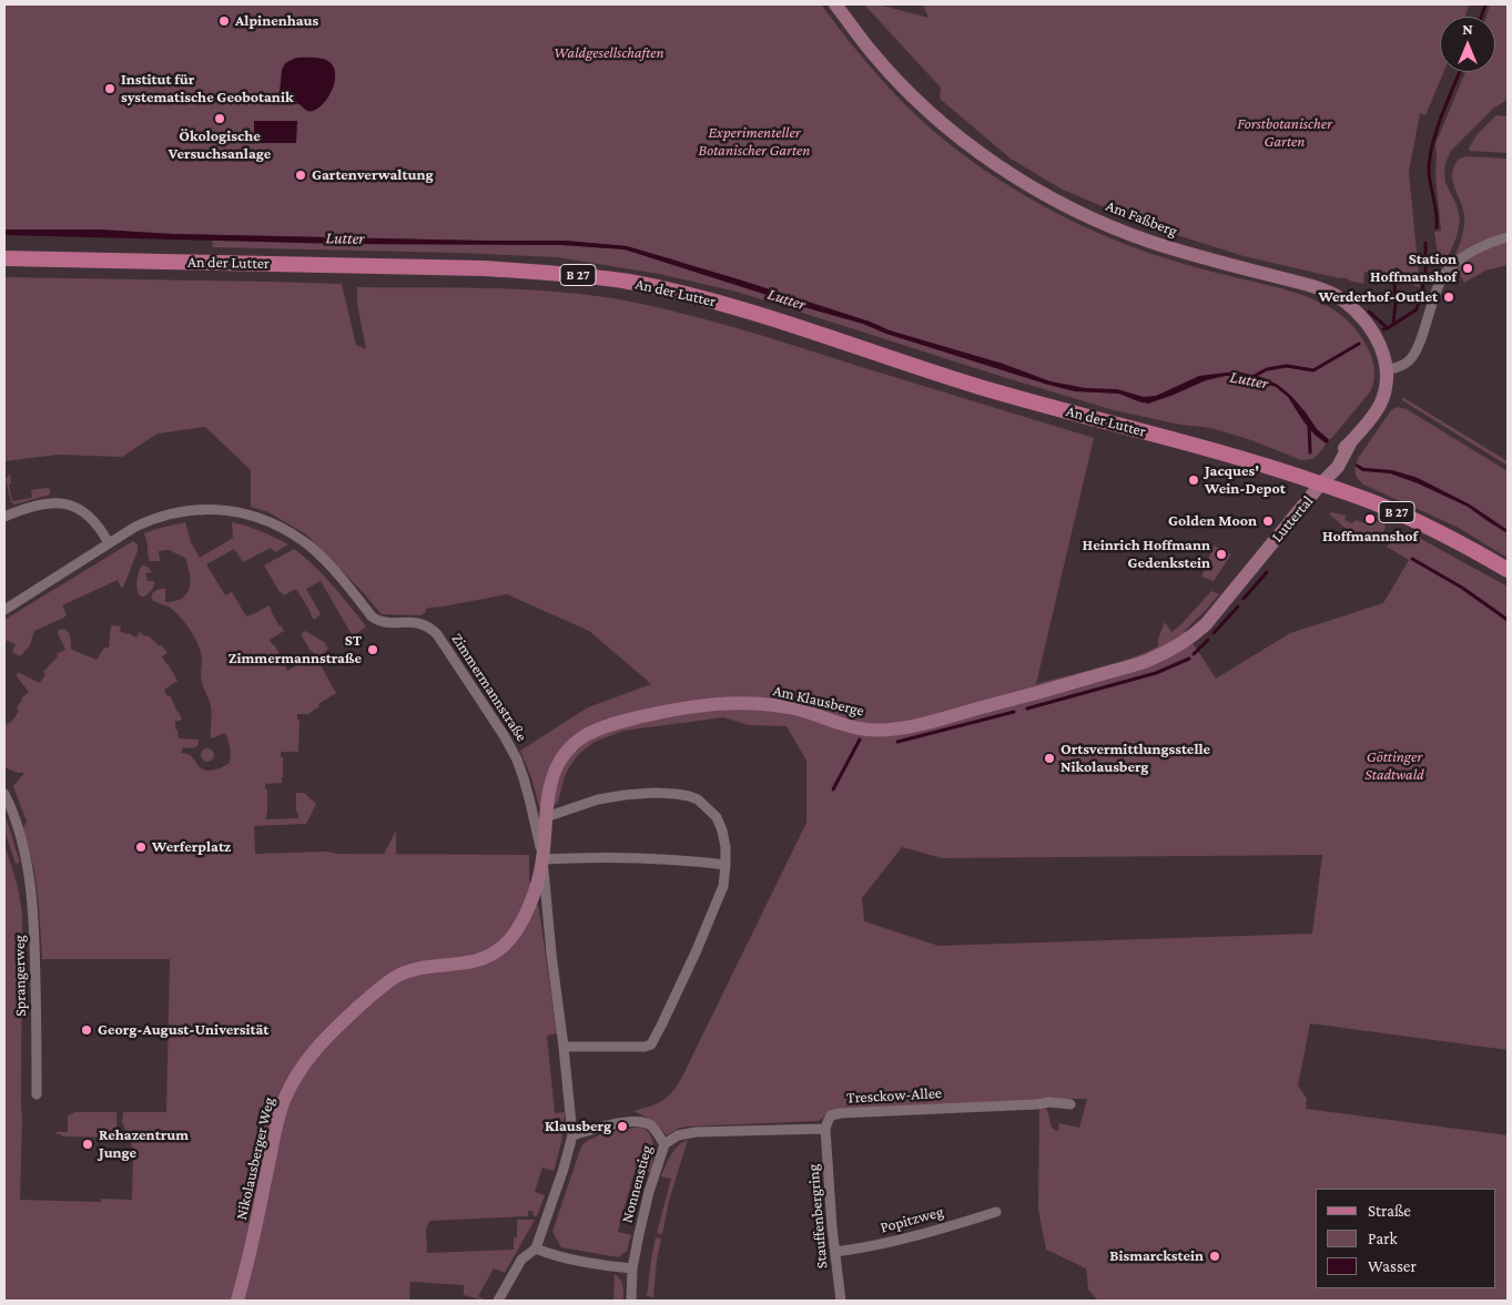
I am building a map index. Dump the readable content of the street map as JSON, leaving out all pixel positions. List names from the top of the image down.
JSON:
{
  "streets": {
    "main road": ["An der Lutter", "B 27", "Luttertal"],
    "street": [
      "Am Faßberg",
      "Zimmermannstraße",
      "Am Klausberge",
      "Sprangerweg",
      "Tresckow-Allee",
      "Nikolausberger Weg",
      "Nonnenstieg",
      "Stauffenbergring",
      "Popitzweg"
    ]
  },
  "crossings": [
    ["Am Faßberg", "An der Lutter"],
    ["Am Faßberg", "Luttertal"],
    ["An der Lutter", "Luttertal"],
    ["Luttertal", "Am Klausberge"],
    ["Zimmermannstraße", "Am Klausberge"],
    ["Zimmermannstraße", "Nikolausberger Weg"],
    ["Am Klausberge", "Nikolausberger Weg"],
    ["Am Klausberge", "Nonnenstieg"],
    ["Tresckow-Allee", "Stauffenbergring"],
    ["Stauffenbergring", "Popitzweg"]
  ],
  "water": ["Lutter"],
  "parks": [
    "Waldgesellschaften",
    "Forstbotanischer Garten",
    "Experimenteller Botanischer Garten",
    "Göttinger Stadtwald"
  ],
  "places": [
    "Alpinenhaus",
    "Institut für systematische Geobotanik",
    "Ökologische Versuchsanlage",
    "Gartenverwaltung",
    "Station Hoffmanshof",
    "Werderhof-Outlet",
    "Jacques' Wein-Depot",
    "Hoffmannshof",
    "Golden Moon",
    "Heinrich Hoffmann Gedenkstein",
    "ST Zimmermannstraße",
    "Ortsvermittlungsstelle Nikolausberg",
    "Werferplatz",
    "Georg-August-Universität",
    "Klausberg",
    "Rehazentrum Junge",
    "Bismarckstein"
  ],
  "legend": ["Straße", "Park", "Wasser"],
  "north": "top"
}
